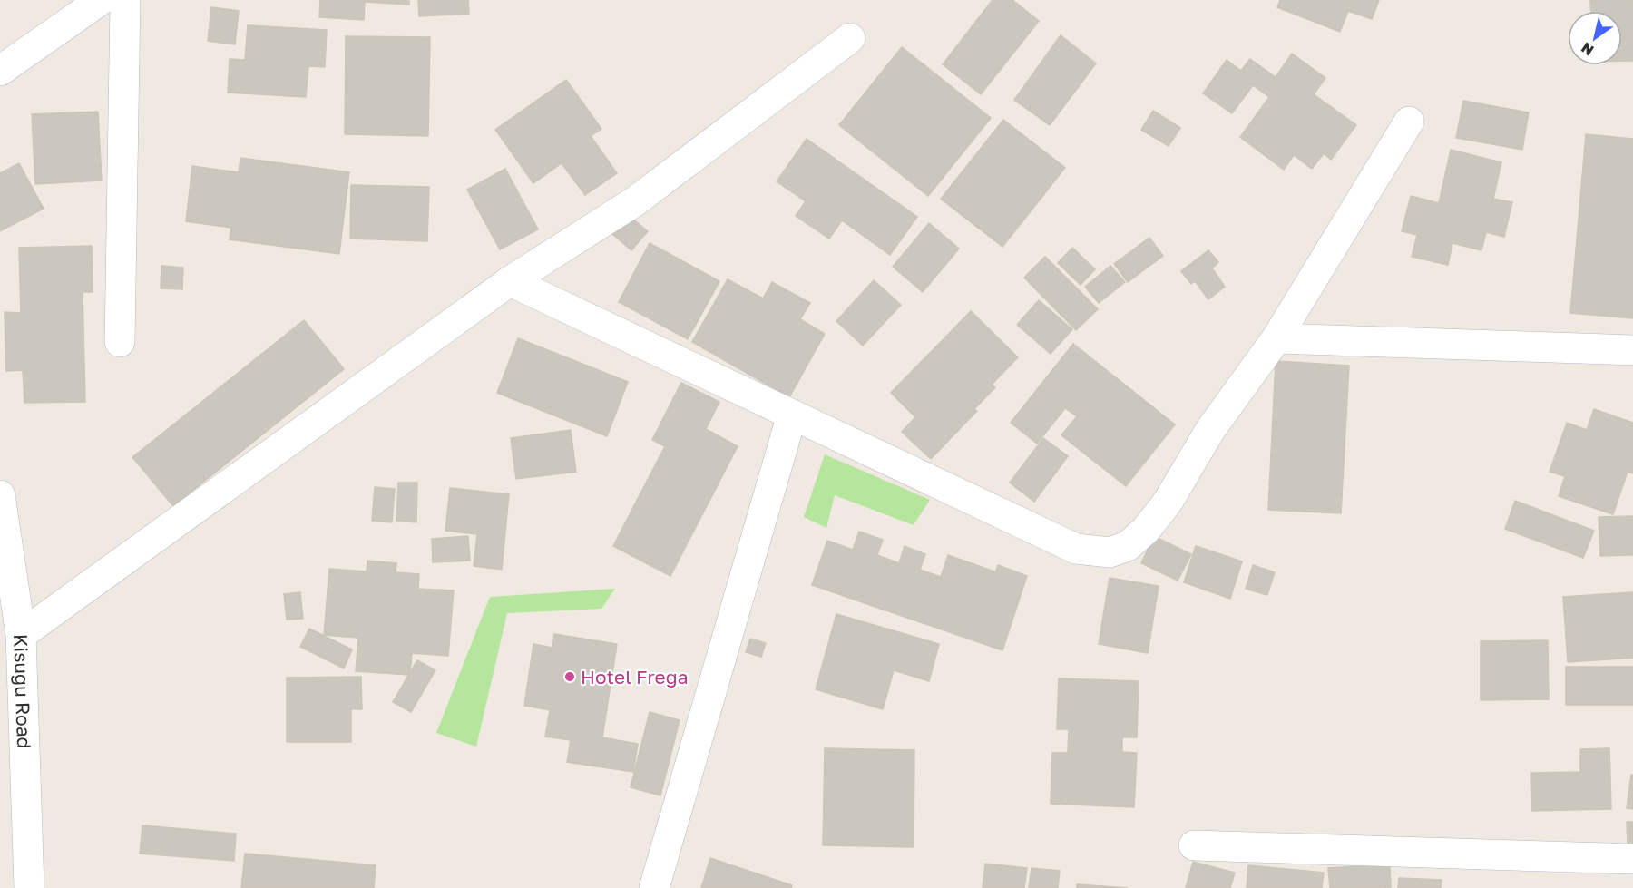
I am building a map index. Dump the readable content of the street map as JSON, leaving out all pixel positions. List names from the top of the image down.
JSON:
{
  "streets": {
    "street": ["Kisugu Road"]
  },
  "places": ["Hotel Frega"],
  "north": "bottom left"
}
